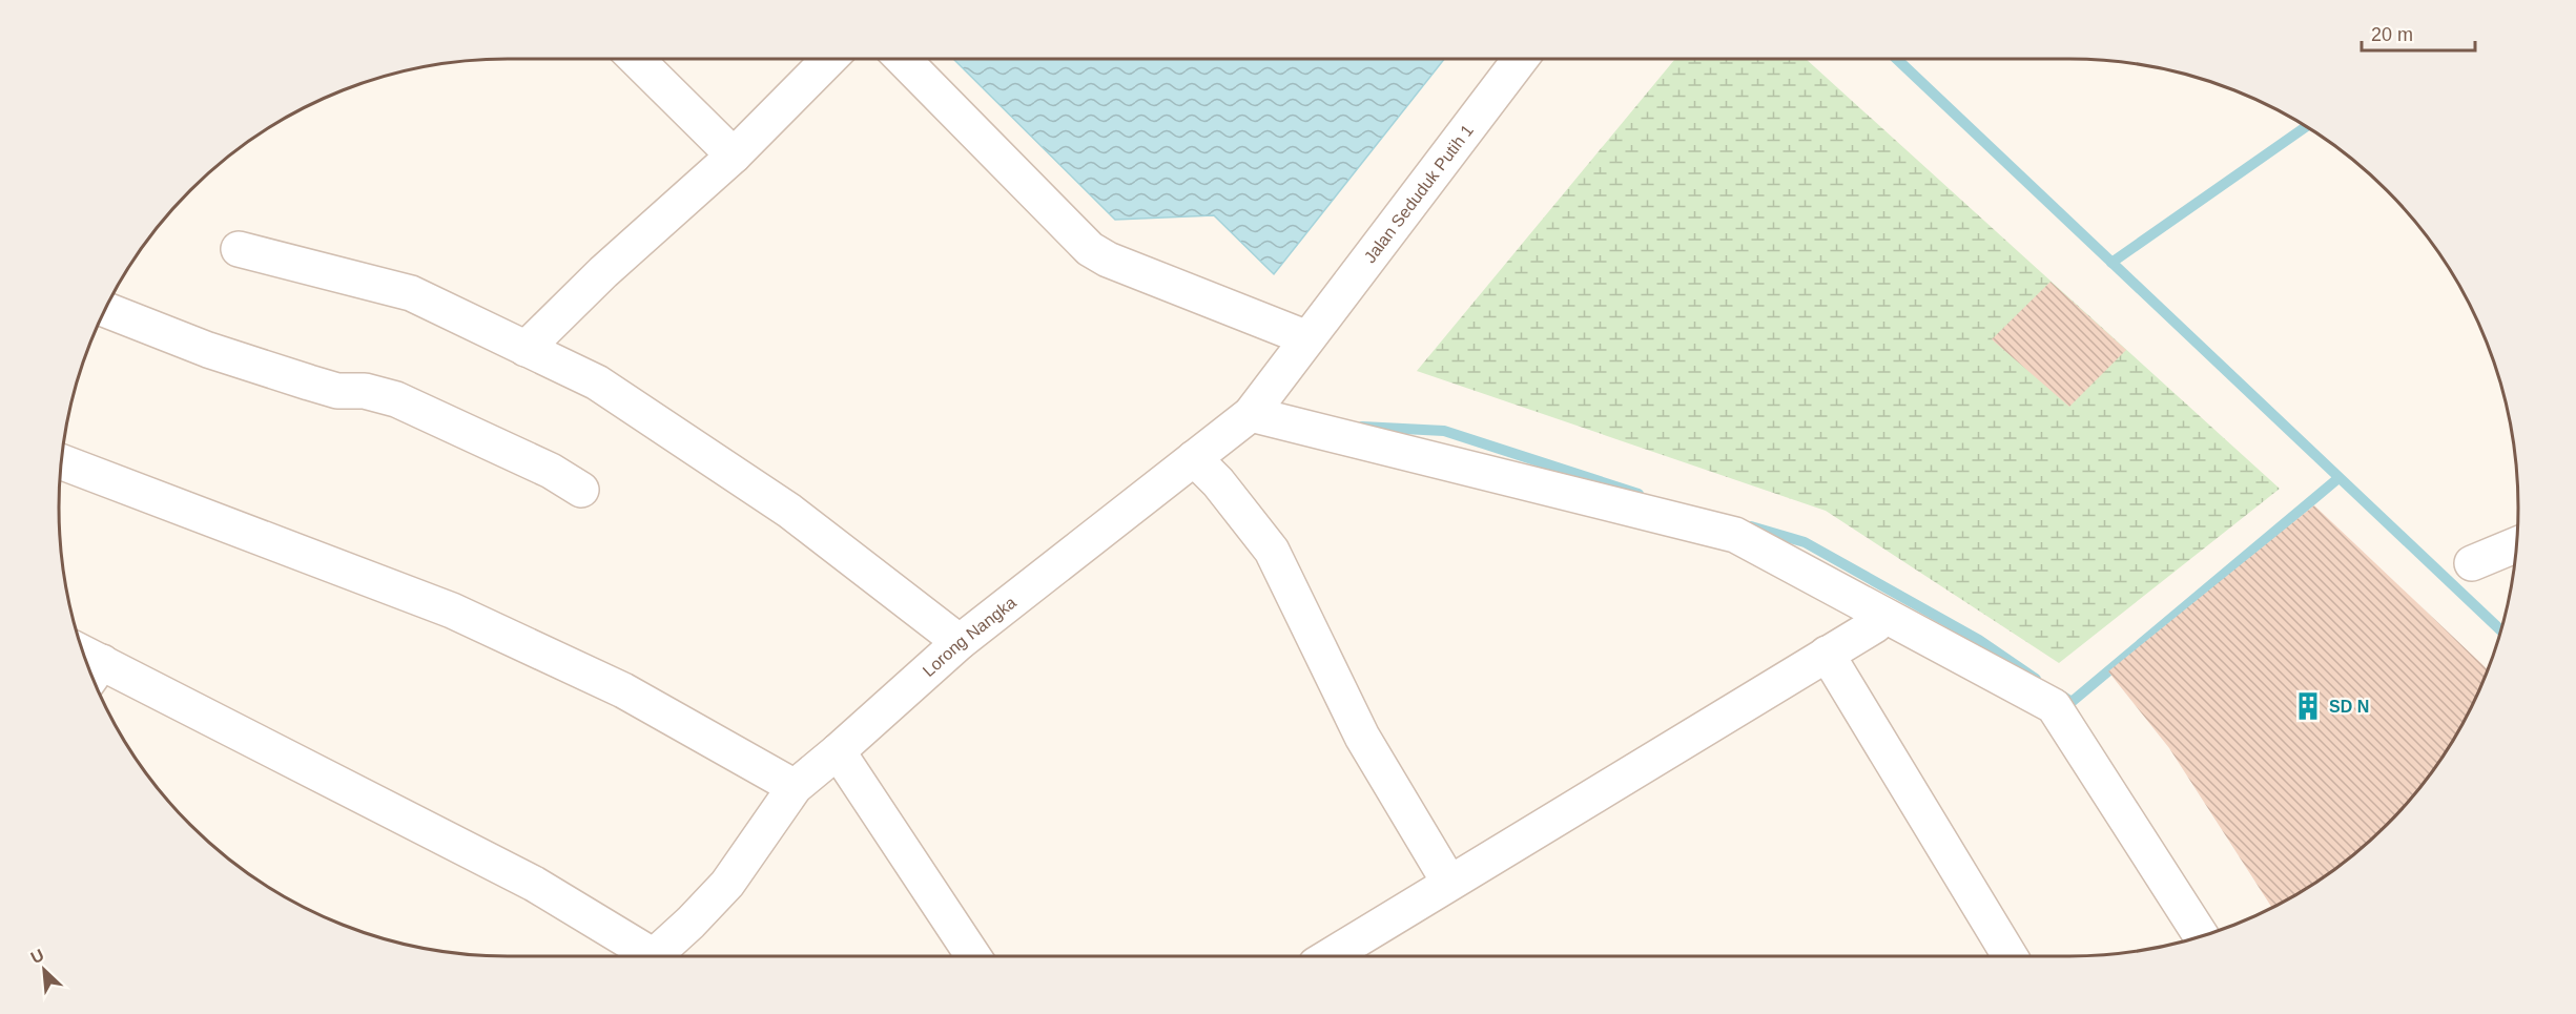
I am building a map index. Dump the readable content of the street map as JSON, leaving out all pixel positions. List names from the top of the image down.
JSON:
{
  "streets": {
    "street": ["Jalan Seduduk Putih 1", "Lorong Nangka"]
  },
  "crossings": [
    ["Jalan Seduduk Putih 1", "Lorong Nangka"]
  ],
  "places": {
    "building": ["SD N"]
  },
  "scale_bar": "20 m",
  "north": "top left"
}
